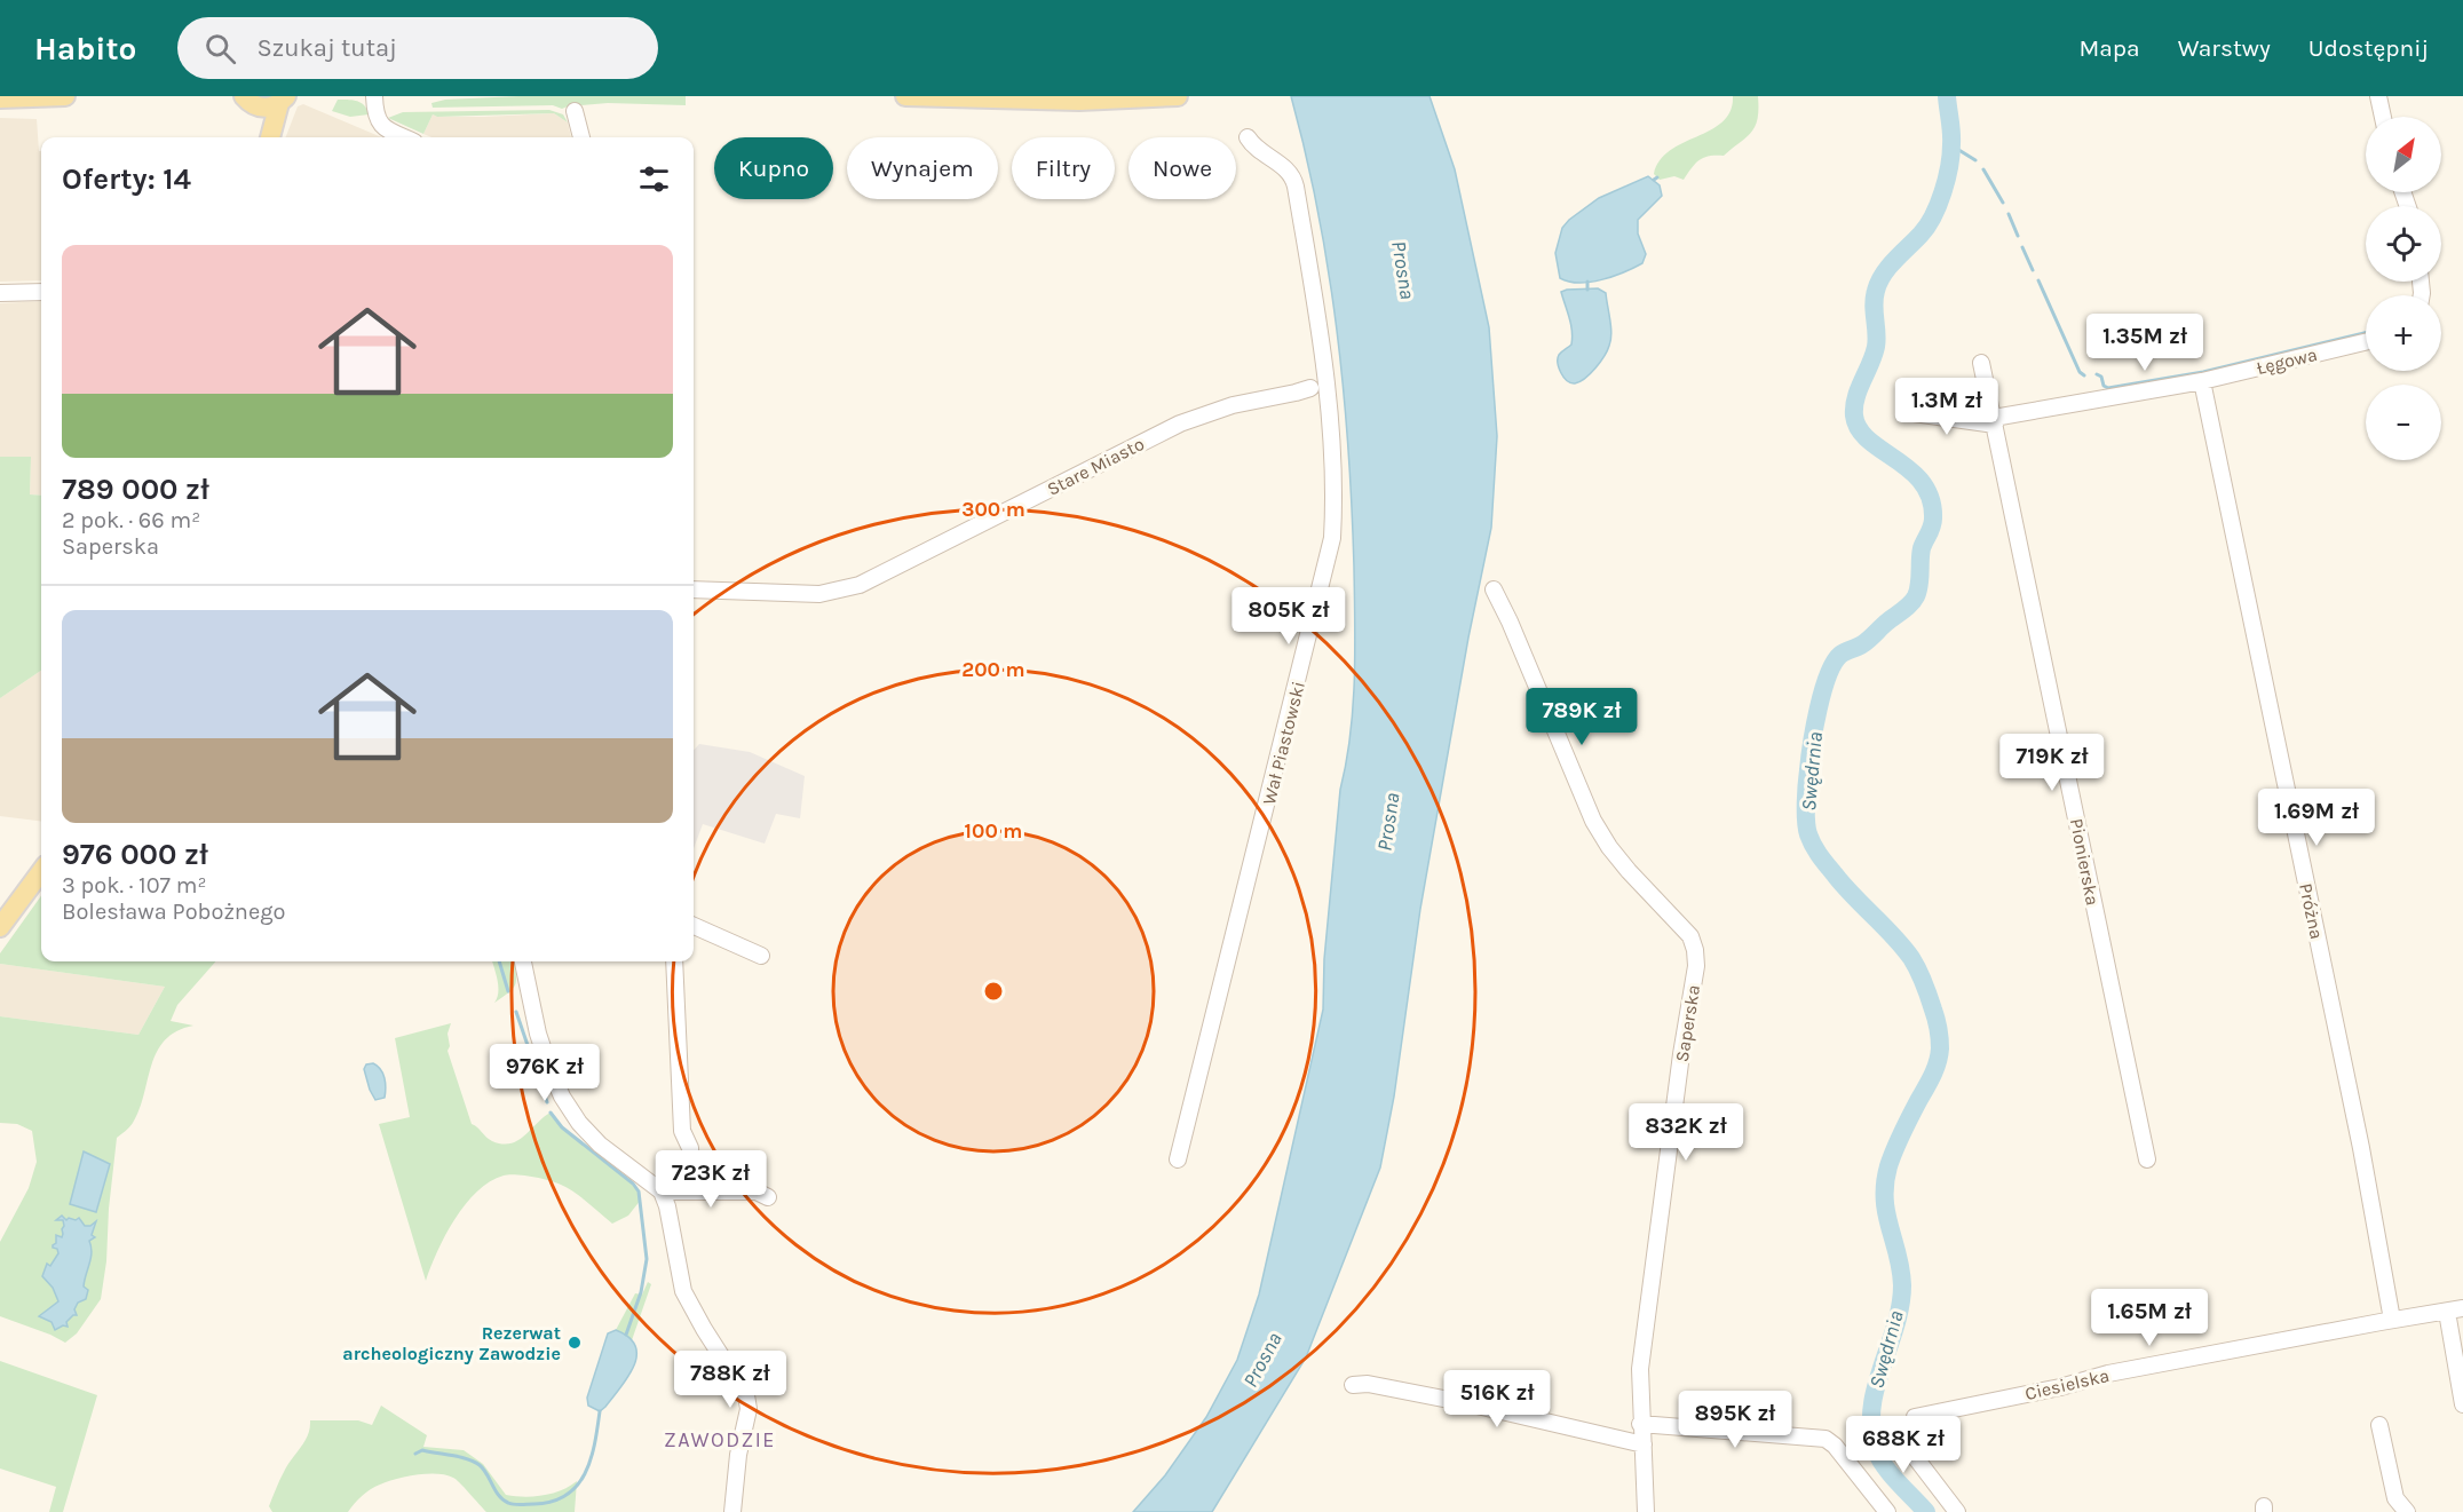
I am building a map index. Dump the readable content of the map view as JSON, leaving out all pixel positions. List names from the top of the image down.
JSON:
{
  "streets": {
    "street": [
      "Łęgowa",
      "Stare Miasto",
      "Wał Piastowski",
      "Pionierska",
      "Próżna",
      "Saperska",
      "Ciesielska"
    ]
  },
  "crossings": [
    ["Łęgowa", "Pionierska"],
    ["Łęgowa", "Próżna"],
    ["Próżna", "Ciesielska"]
  ],
  "districts": ["ZAWODZIE"],
  "water": ["Prosna", "Swędrnia"],
  "places": ["Rezerwat archeologiczny Zawodzie"],
  "north": "top right",
  "page": {
    "header": "Habito",
    "search": "Szukaj tutaj",
    "nav": ["Mapa", "Warstwy", "Udostępnij"],
    "map_buttons": ["+", "−"],
    "chip": [
      "Kupno",
      "Wynajem",
      "Filtry",
      "Nowe"
    ],
    "heading": "Oferty: 14",
    "list": [
      {
        "name": "789 000 zł",
        "note": "2 pok. · 66 m² · Saperska"
      },
      {
        "name": "976 000 zł",
        "note": "3 pok. · 107 m² · Bolesława Pobożnego"
      }
    ],
    "price": [
      "1.35M zł",
      "1.3M zł",
      "805K zł",
      "789K zł",
      "719K zł",
      "1.69M zł",
      "976K zł",
      "832K zł",
      "723K zł",
      "1.65M zł",
      "788K zł",
      "516K zł",
      "895K zł",
      "688K zł"
    ]
  },
  "rings": ["300 m", "200 m", "100 m"]
}
